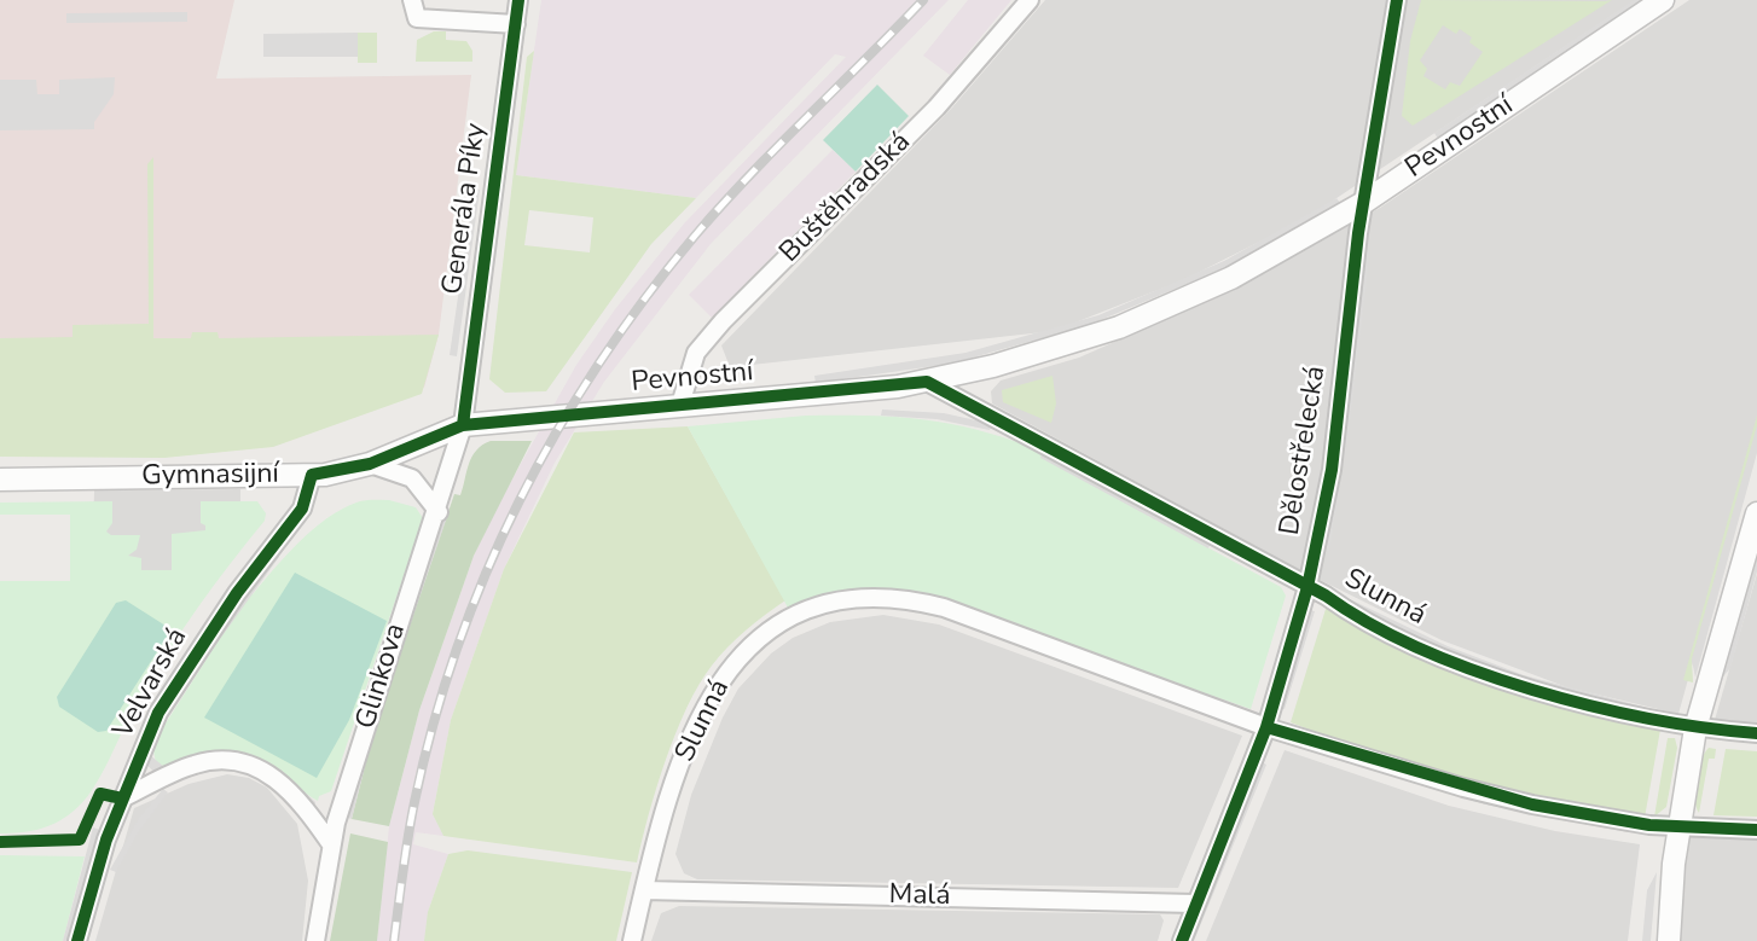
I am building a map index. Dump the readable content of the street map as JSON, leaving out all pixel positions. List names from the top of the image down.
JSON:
{
  "streets": {
    "street": [
      "Pevnostní",
      "Buštěhradská",
      "Generála Píky",
      "Dělostřelecká",
      "Gymnasijní",
      "Slunná",
      "Glinkova",
      "Velvarská",
      "Malá"
    ]
  },
  "crossings": [
    ["Pevnostní", "Buštěhradská"],
    ["Pevnostní", "Generála Píky"],
    ["Pevnostní", "Dělostřelecká"],
    ["Pevnostní", "Gymnasijní"],
    ["Pevnostní", "Slunná"],
    ["Pevnostní", "Glinkova"],
    ["Generála Píky", "Gymnasijní"],
    ["Generála Píky", "Glinkova"],
    ["Dělostřelecká", "Slunná"],
    ["Dělostřelecká", "Malá"],
    ["Gymnasijní", "Glinkova"],
    ["Gymnasijní", "Velvarská"],
    ["Slunná", "Malá"]
  ]
}
